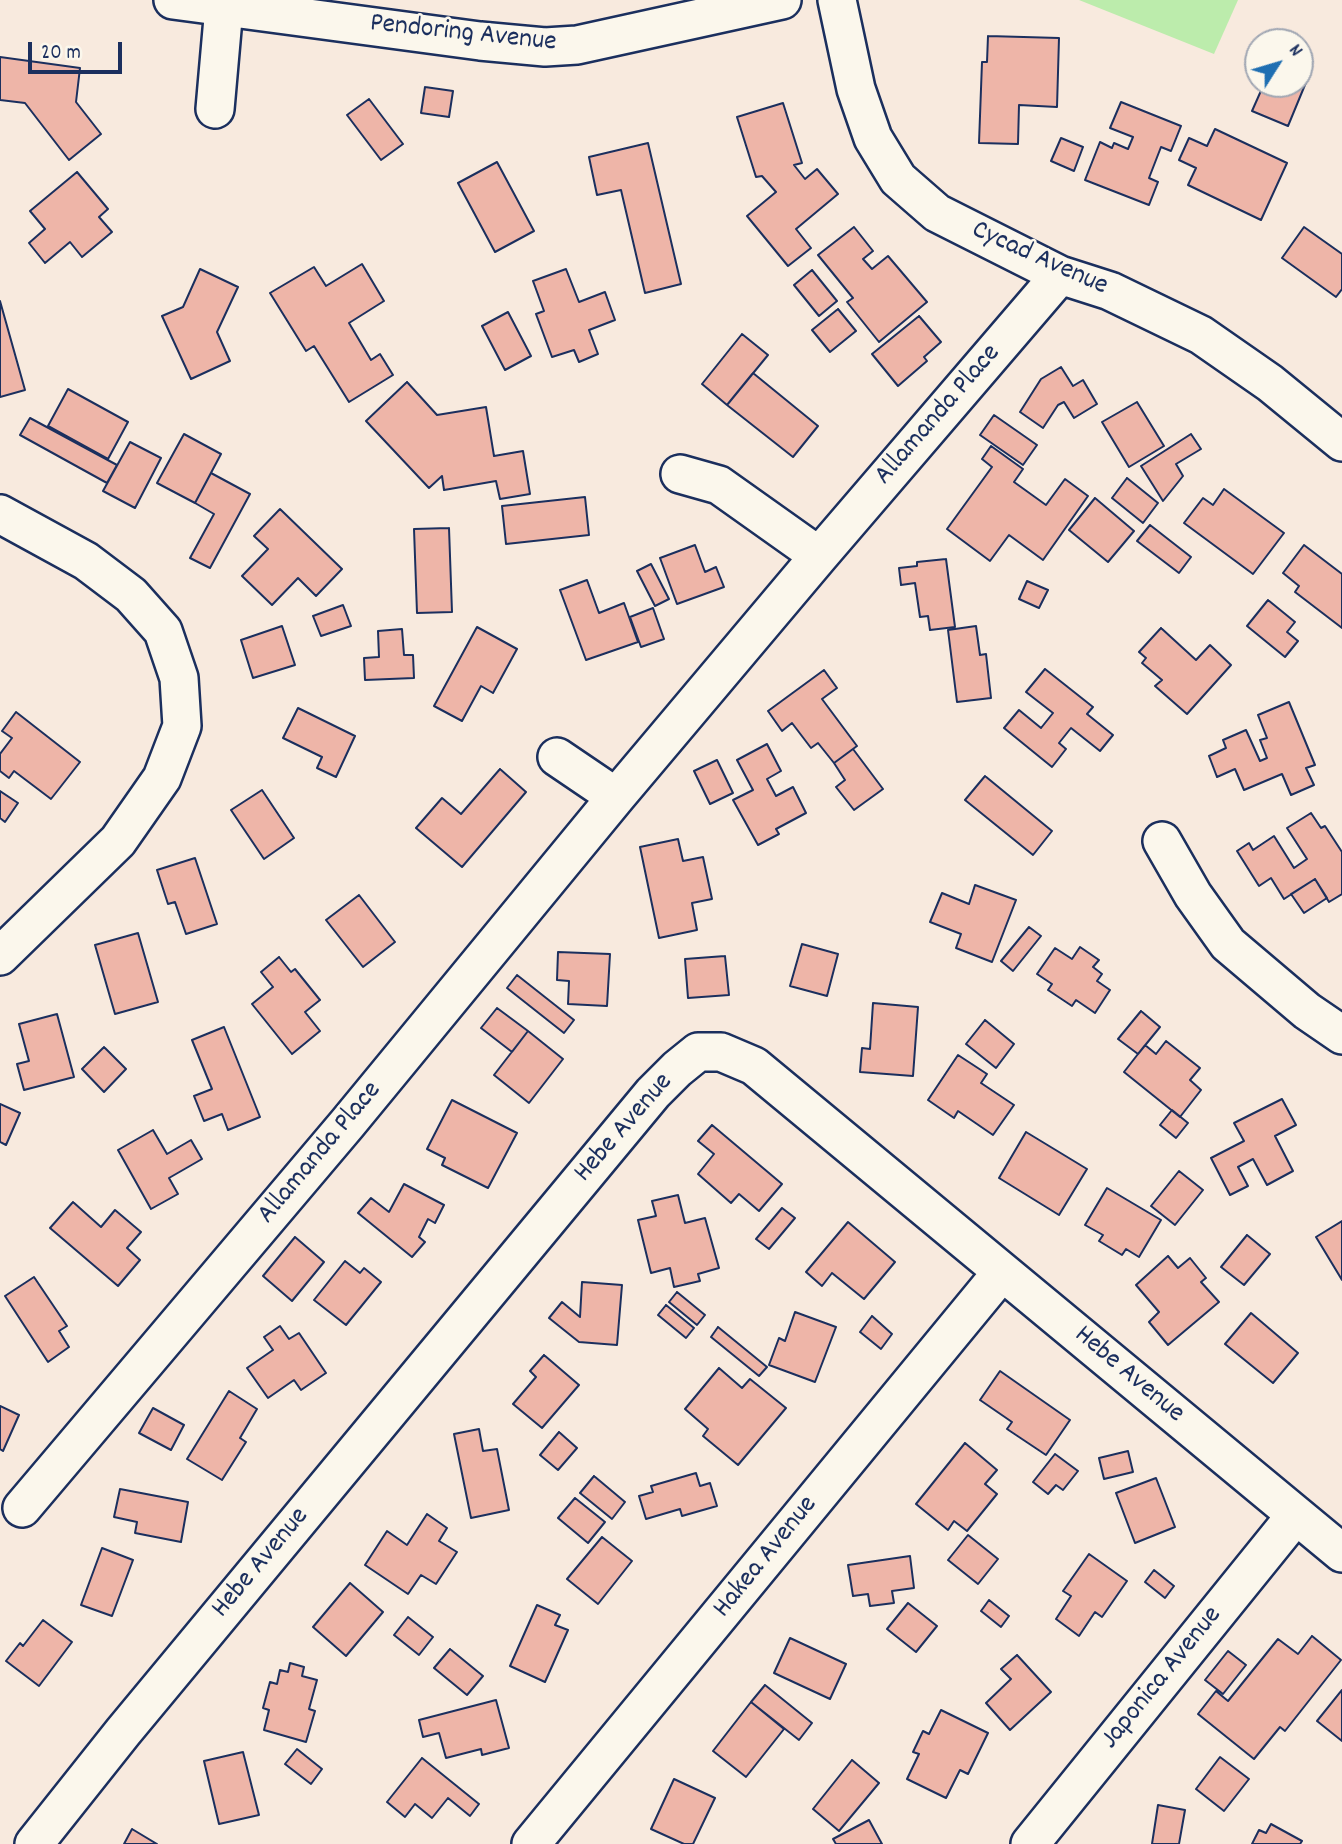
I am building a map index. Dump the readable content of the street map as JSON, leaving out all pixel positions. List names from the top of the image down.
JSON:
{
  "streets": {
    "street": [
      "Pendoring Avenue",
      "Cycad Avenue",
      "Allamanda Place",
      "Hebe Avenue",
      "Hakea Avenue",
      "Japonica Avenue"
    ]
  },
  "crossings": [
    ["Cycad Avenue", "Allamanda Place"],
    ["Hebe Avenue", "Hakea Avenue"],
    ["Hebe Avenue", "Japonica Avenue"]
  ],
  "scale_bar": "20 m",
  "north": "top right"
}
